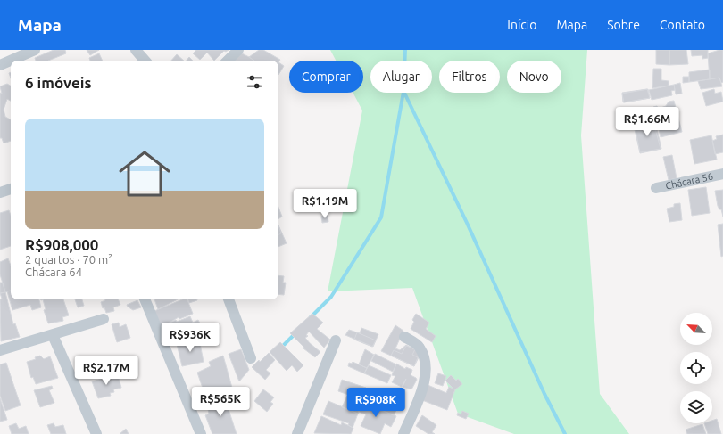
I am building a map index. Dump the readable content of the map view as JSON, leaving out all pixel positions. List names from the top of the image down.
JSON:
{
  "streets": {
    "street": ["Chácara 56"]
  },
  "north": "top left",
  "page": {
    "header": "Mapa",
    "nav": [
      "Início",
      "Mapa",
      "Sobre",
      "Contato"
    ],
    "chip": [
      "Comprar",
      "Alugar",
      "Filtros",
      "Novo"
    ],
    "heading": "6 imóveis",
    "list": [
      {
        "name": "R$908,000",
        "note": "2 quartos · 70 m² · Chácara 64"
      }
    ],
    "price": [
      "R$1.66M",
      "R$1.19M",
      "R$936K",
      "R$2.17M",
      "R$565K",
      "R$908K"
    ]
  }
}
